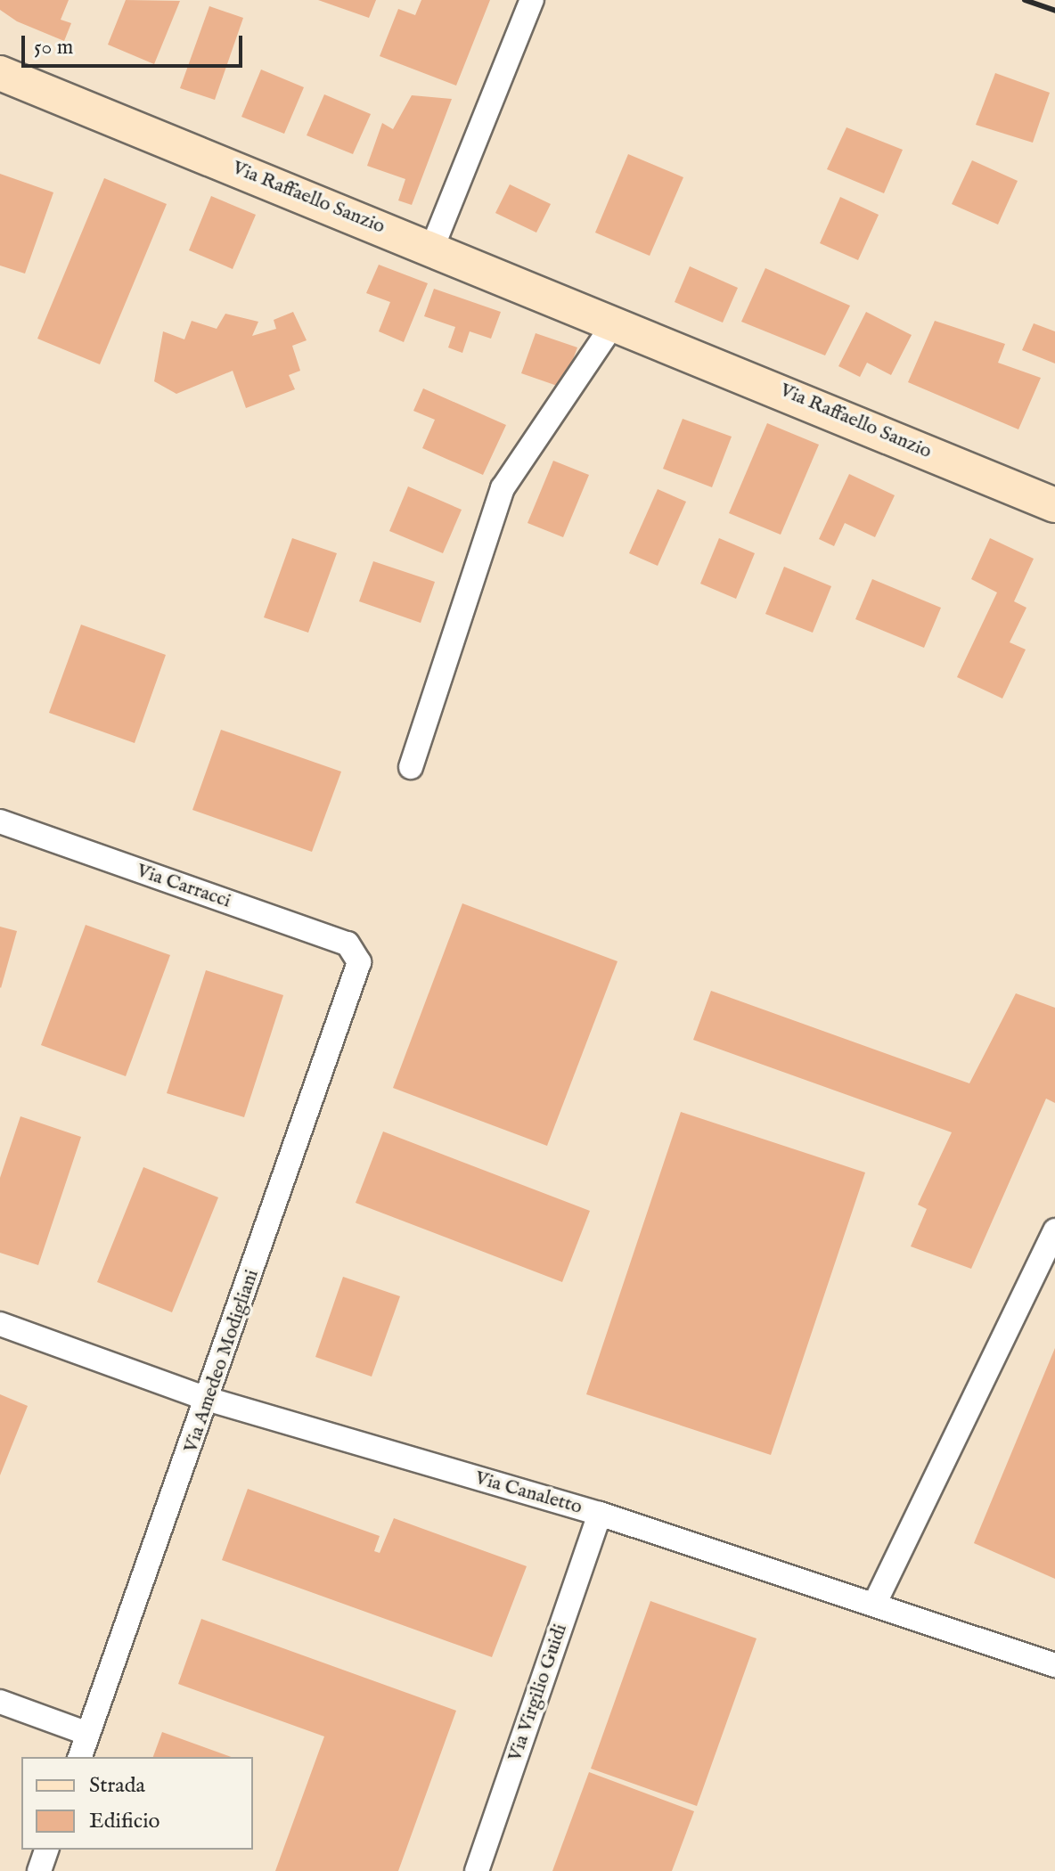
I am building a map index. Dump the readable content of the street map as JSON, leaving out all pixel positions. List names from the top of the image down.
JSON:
{
  "streets": {
    "main road": ["Via Raffaello Sanzio"],
    "street": [
      "Via Carracci",
      "Via Amedeo Modigliani",
      "Via Canaletto",
      "Via Virgilio Guidi"
    ]
  },
  "crossings": [
    ["Via Carracci", "Via Amedeo Modigliani"],
    ["Via Amedeo Modigliani", "Via Canaletto"],
    ["Via Canaletto", "Via Virgilio Guidi"]
  ],
  "legend": ["Strada", "Edificio"],
  "scale_bar": "50 m"
}
